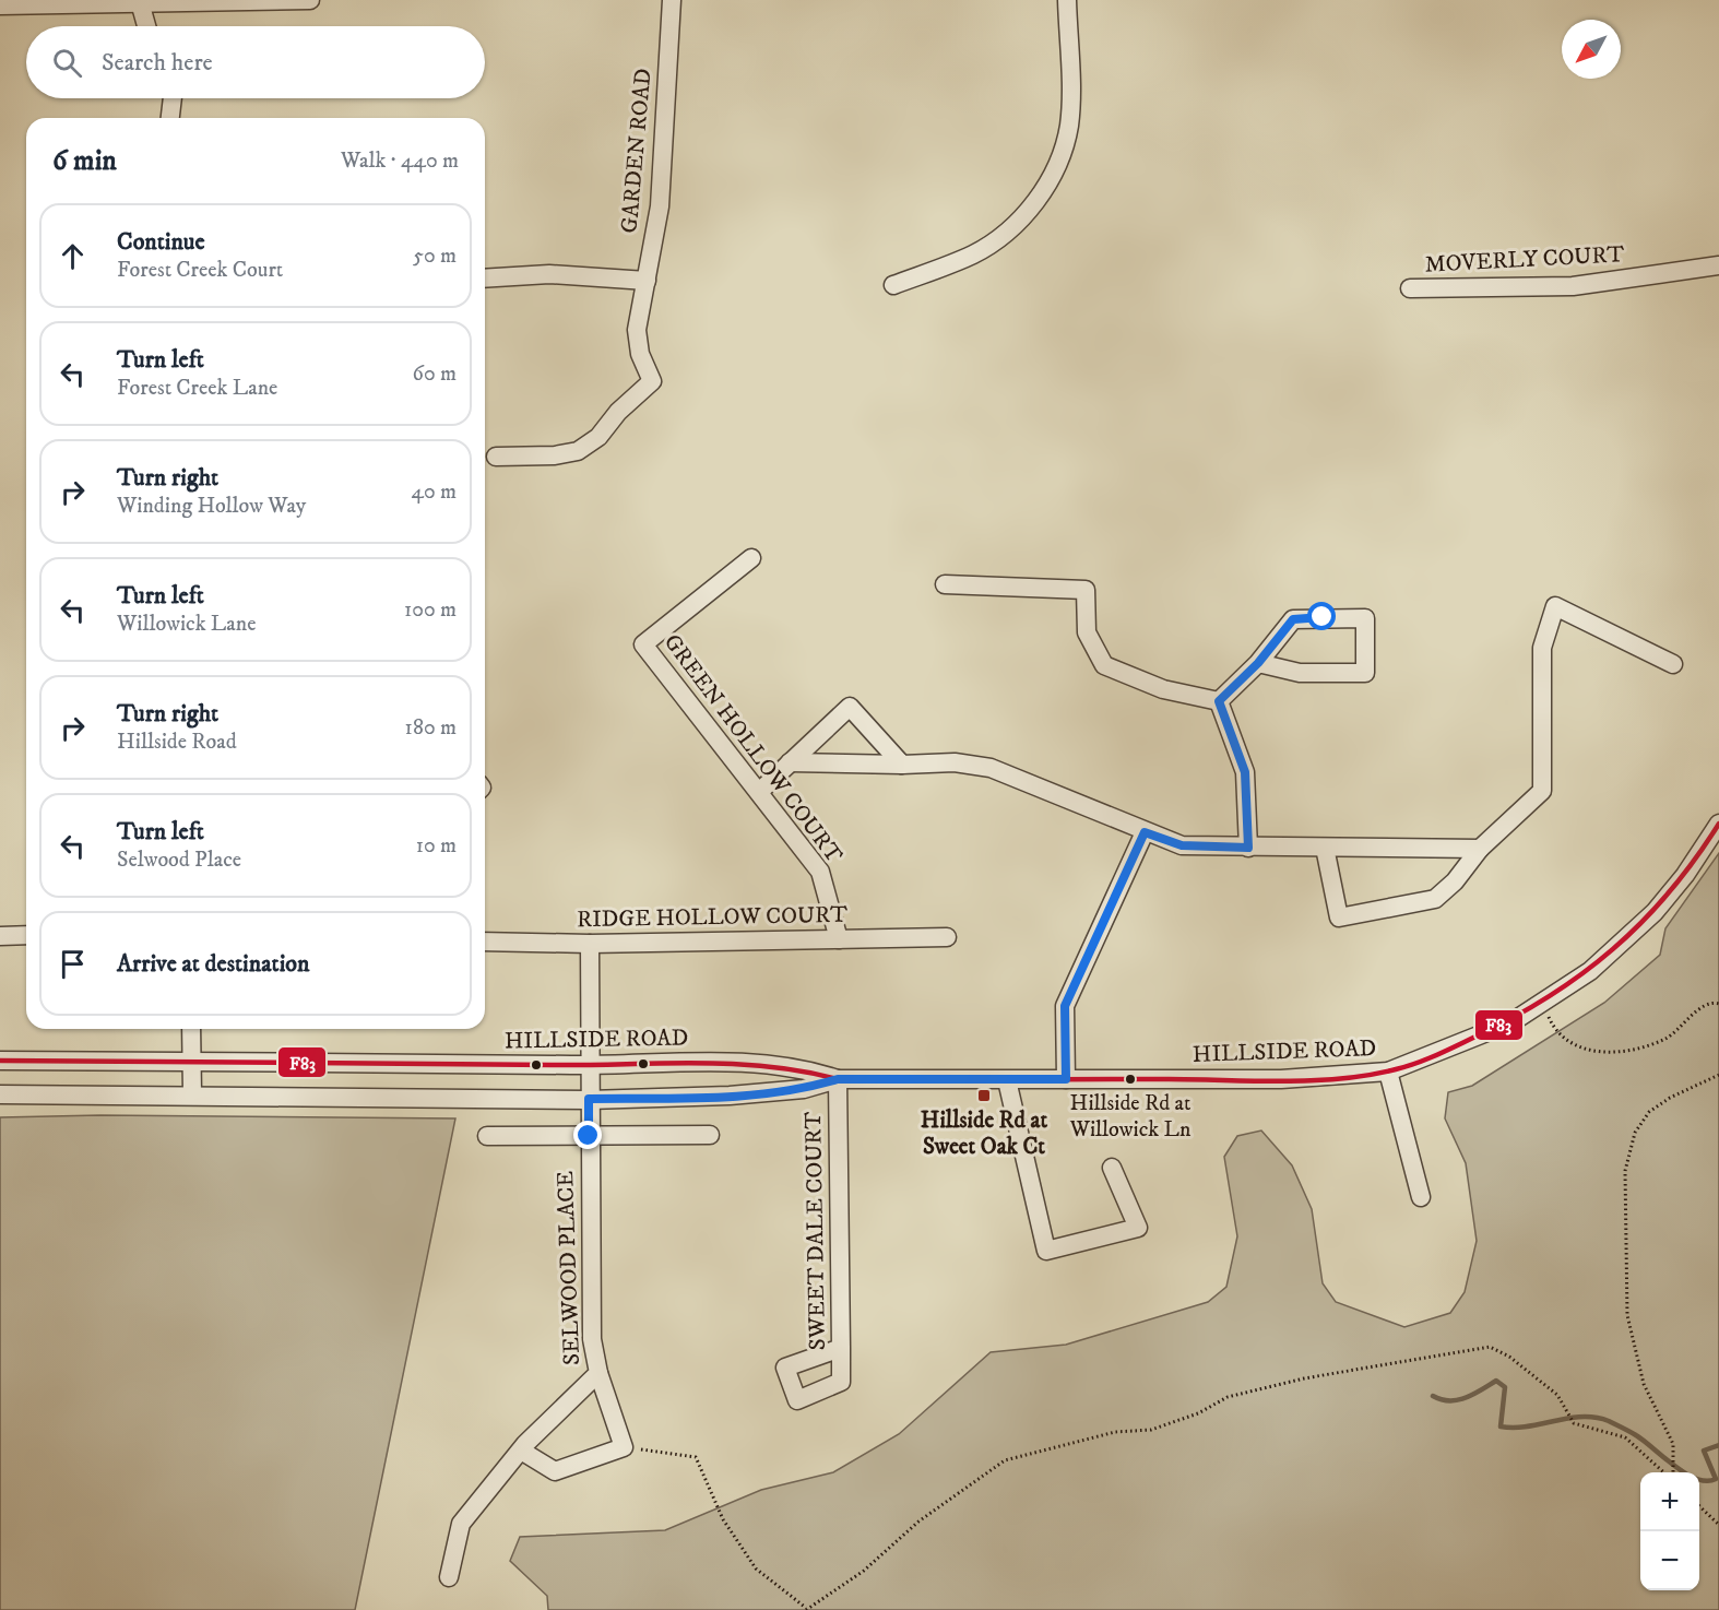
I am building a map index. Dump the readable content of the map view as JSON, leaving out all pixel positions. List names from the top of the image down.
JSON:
{
  "streets": {
    "street": [
      "GARDEN ROAD",
      "MOVERLY COURT",
      "GREEN HOLLOW COURT",
      "RIDGE HOLLOW COURT",
      "HILLSIDE ROAD",
      "SWEET DALE COURT",
      "SELWOOD PLACE"
    ]
  },
  "crossings": [
    ["GREEN HOLLOW COURT", "RIDGE HOLLOW COURT"],
    ["RIDGE HOLLOW COURT", "SELWOOD PLACE"],
    ["HILLSIDE ROAD", "SWEET DALE COURT"],
    ["HILLSIDE ROAD", "SELWOOD PLACE"]
  ],
  "places": {
    "other": ["Hillside Rd at Willowick Ln"],
    "transit": ["Hillside Rd at Sweet Oak Ct"]
  },
  "lines": ["transit line F83"],
  "north": "bottom left",
  "page": {
    "search": "Search here",
    "heading": ["6 min", "Walk · 440 m"],
    "list": [
      ["Continue", "Forest Creek Court", "50 m"],
      ["Turn left", "Forest Creek Lane", "60 m"],
      ["Turn right", "Winding Hollow Way", "40 m"],
      ["Turn left", "Willowick Lane", "100 m"],
      ["Turn right", "Hillside Road", "180 m"],
      ["Turn left", "Selwood Place", "10 m"],
      "Arrive at destination"
    ],
    "map_buttons": ["+", "−"]
  }
}
